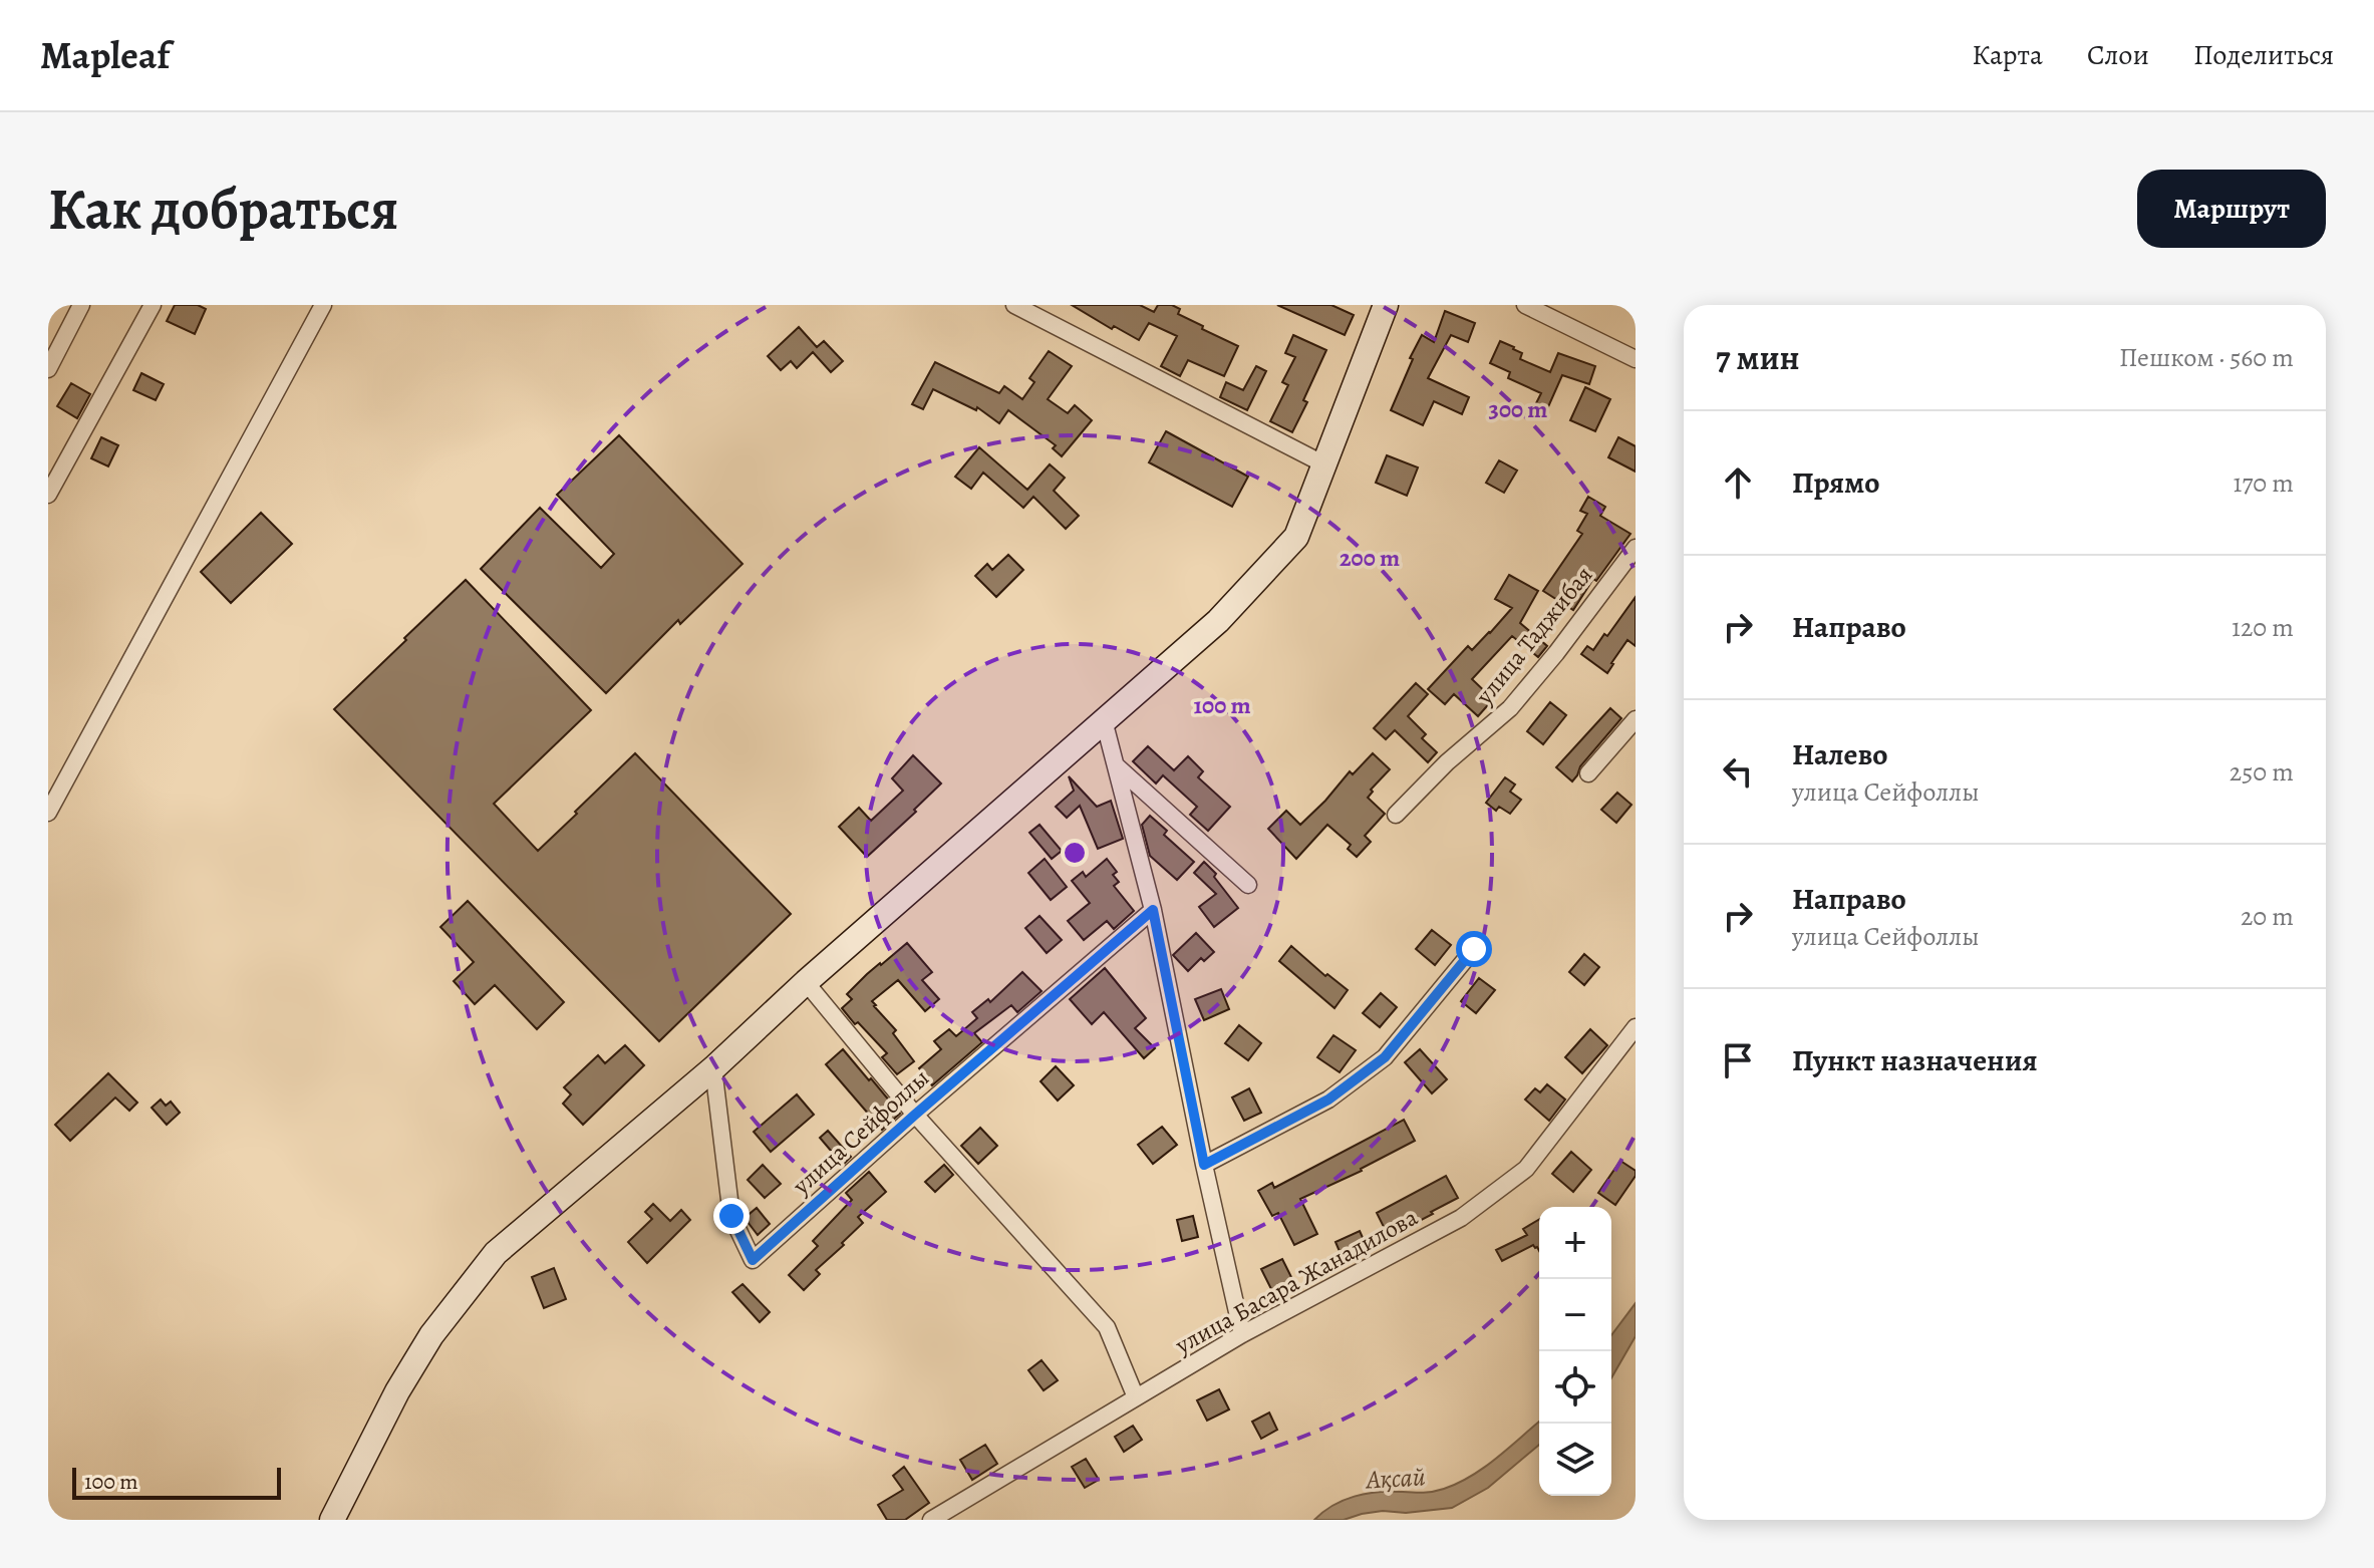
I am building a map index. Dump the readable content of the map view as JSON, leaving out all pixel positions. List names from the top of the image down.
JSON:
{
  "streets": {
    "street": ["улица Таджибая", "улица Сейфоллы", "улица Басара Жанадилова"]
  },
  "water": ["Ақсай"],
  "scale_bar": "100 m",
  "page": {
    "header": "Mapleaf",
    "nav": ["Карта", "Слои", "Поделиться"],
    "buttons": "Маршрут",
    "title": "Как добраться",
    "heading": ["7 мин", "Пешком · 560 m"],
    "list": [
      ["Прямо", "170 m"],
      ["Направо", "120 m"],
      ["Налево", "улица Сейфоллы", "250 m"],
      ["Направо", "улица Сейфоллы", "20 m"],
      "Пункт назначения"
    ],
    "map_buttons": ["+", "−"],
    "scale": "100 m"
  },
  "rings": ["300 m", "200 m", "100 m"]
}
